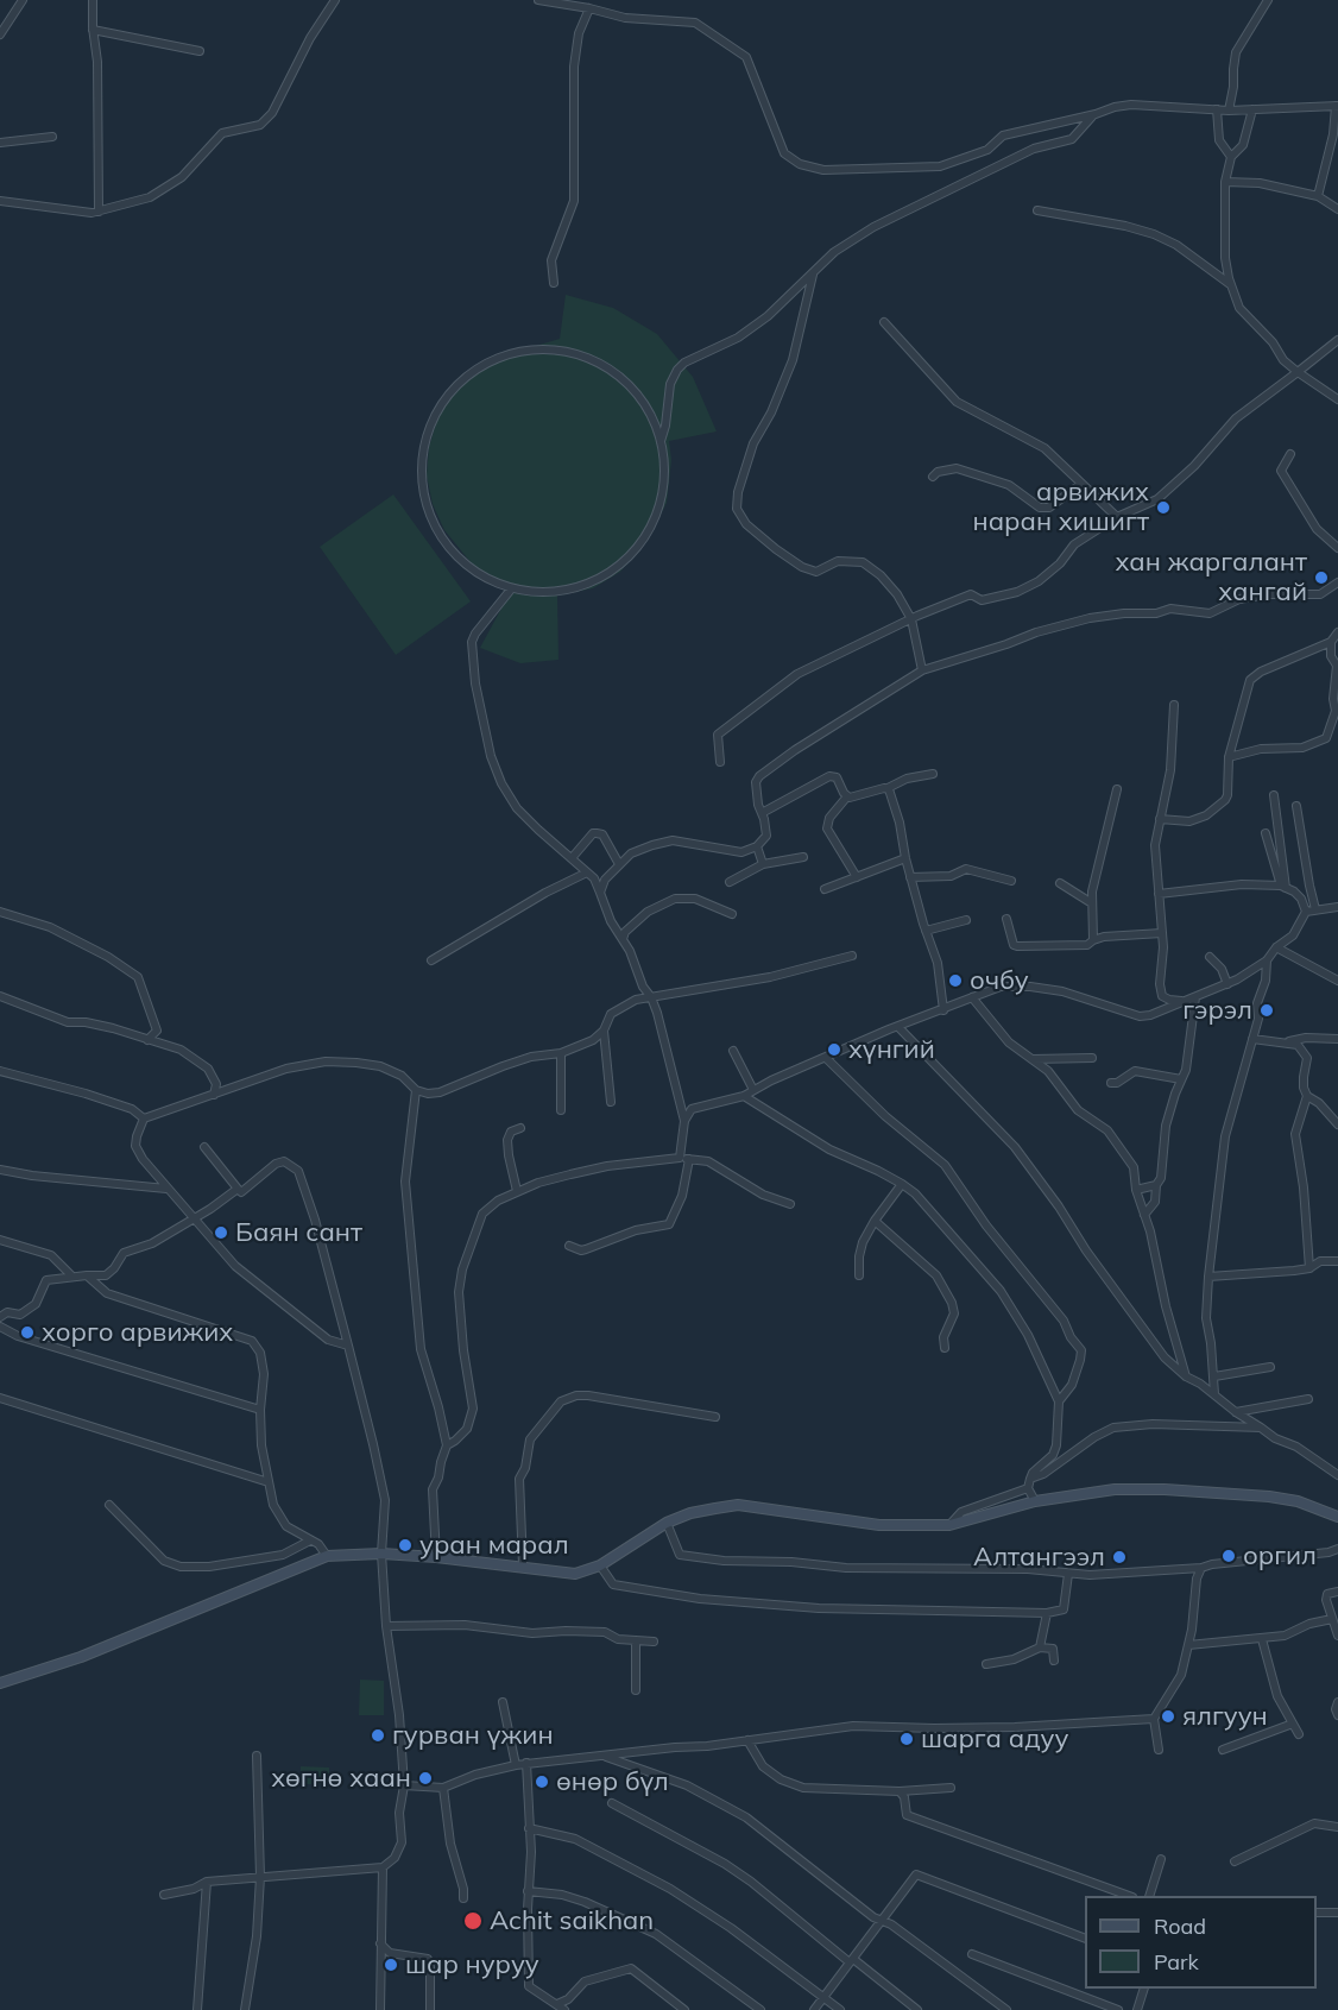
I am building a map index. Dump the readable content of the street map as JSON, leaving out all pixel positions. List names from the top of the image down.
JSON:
{
  "places": [
    "арвижих наран хишигт",
    "хан жаргалант хангай",
    "очбу",
    "гэрэл",
    "хүнгий",
    "Баян сант",
    "хорго арвижих",
    "уран марал",
    "оргил",
    "Алтангээл",
    "ялгуун",
    "гурван үжин",
    "шарга адуу",
    "хөгнө хаан",
    "өнөр бүл",
    "Achit saikhan",
    "шар нуруу"
  ],
  "legend": ["Road", "Park"]
}
